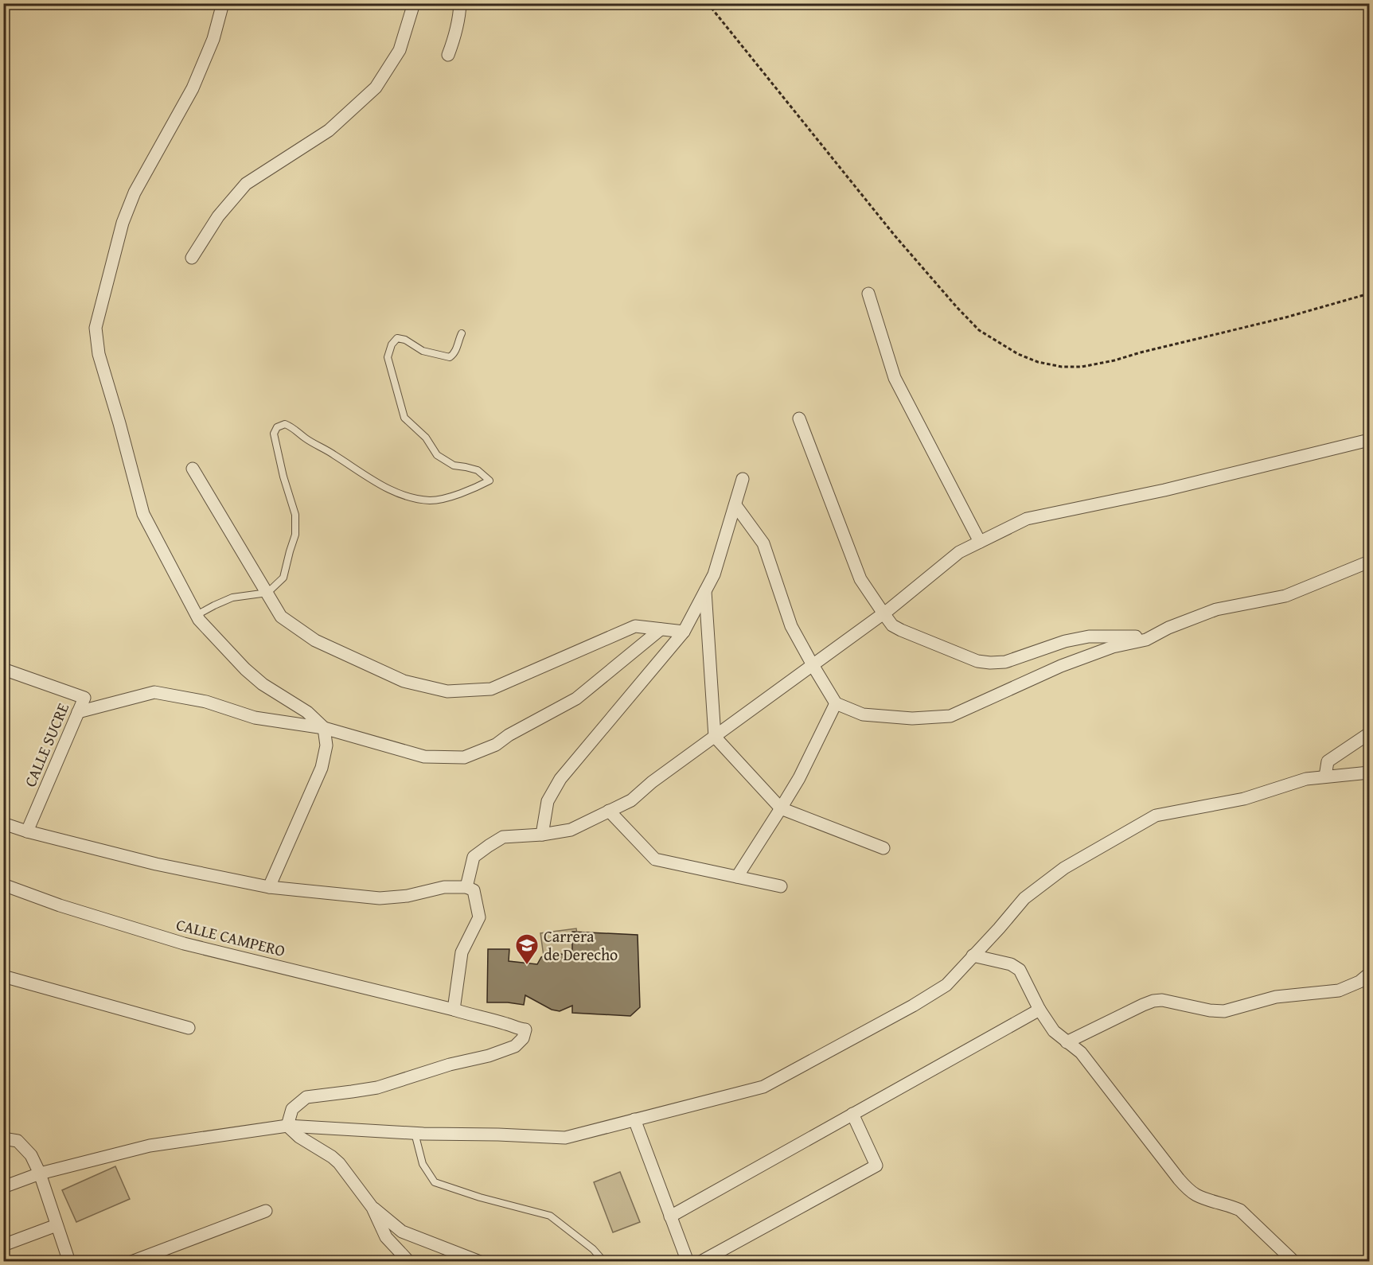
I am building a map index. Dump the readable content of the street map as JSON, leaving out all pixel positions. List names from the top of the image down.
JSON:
{
  "streets": {
    "street": ["CALLE SUCRE", "CALLE CAMPERO"]
  },
  "places": {
    "school or university": ["Carrera de Derecho"]
  }
}
